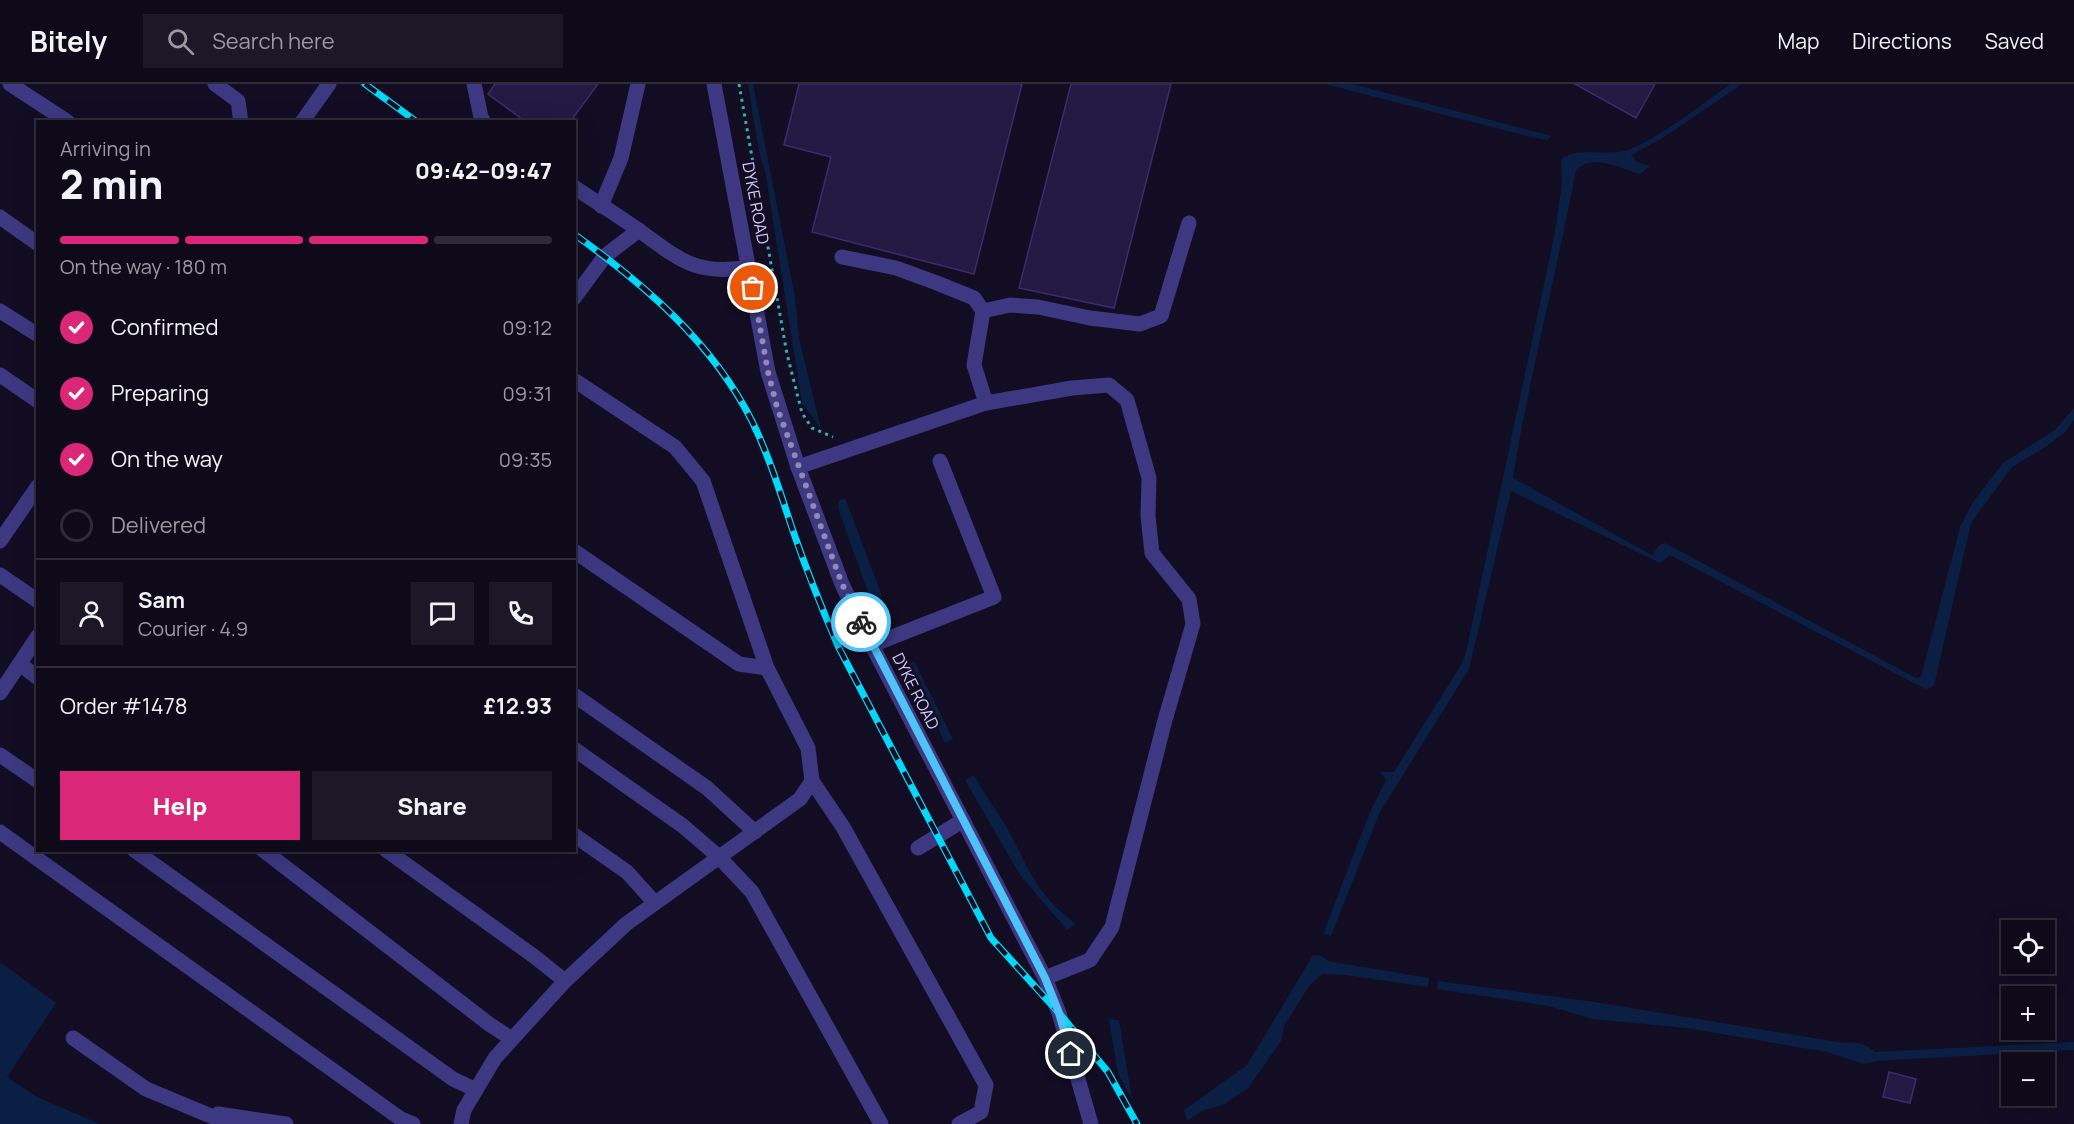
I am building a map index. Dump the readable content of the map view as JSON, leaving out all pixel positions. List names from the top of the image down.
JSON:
{
  "streets": {
    "street": ["DYKE ROAD"]
  },
  "page": {
    "header": "Bitely",
    "search": "Search here",
    "nav": ["Map", "Directions", "Saved"],
    "heading": ["2 min", "Arriving in", "09:42–09:47"],
    "panel": [
      "Sam",
      "Courier · 4.9",
      "Order #1478",
      "£12.93"
    ],
    "bar": "On the way · 180 m",
    "list": [
      ["Confirmed", "09:12"],
      ["Preparing", "09:31"],
      ["On the way", "09:35"],
      "Delivered"
    ],
    "buttons": ["Help", "Share"],
    "map_buttons": ["+", "−"]
  }
}
